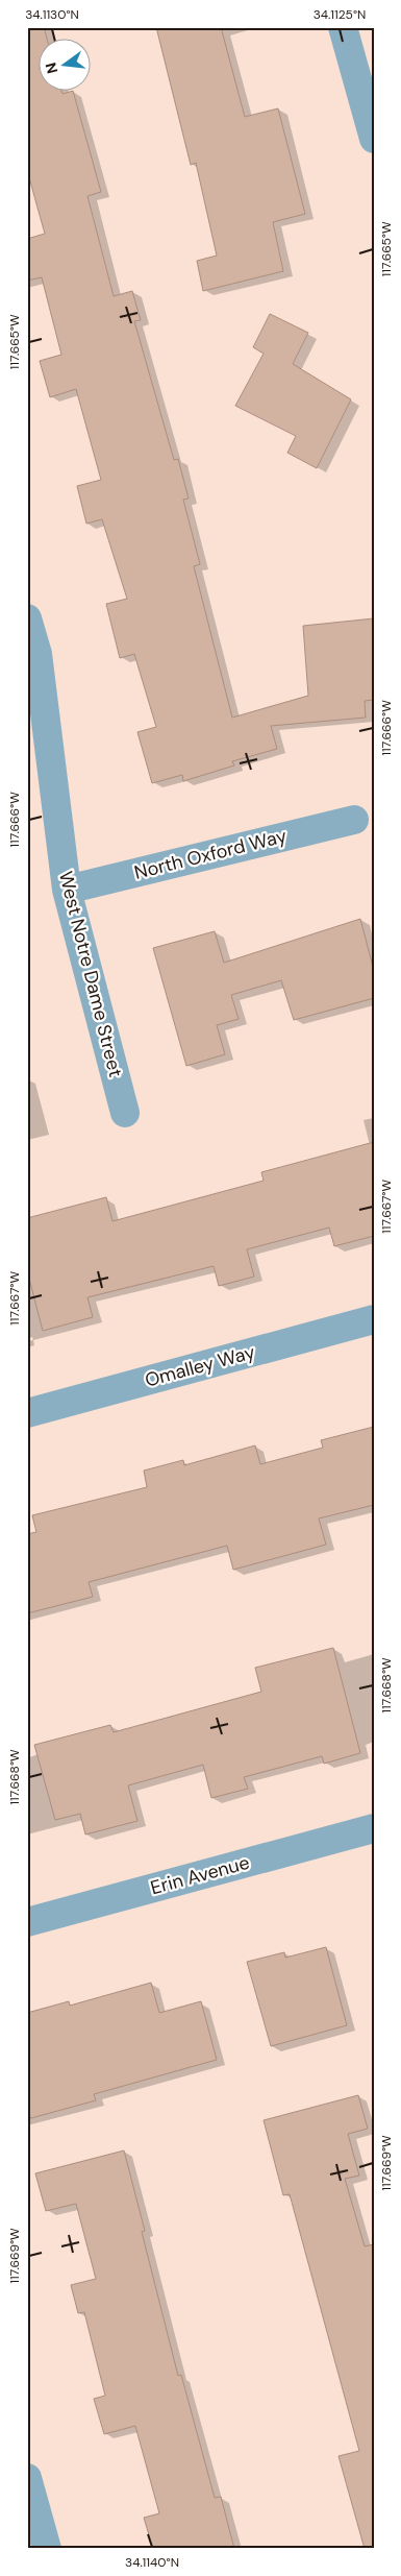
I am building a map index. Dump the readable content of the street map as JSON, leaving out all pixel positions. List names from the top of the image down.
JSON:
{
  "streets": {
    "street": [
      "North Oxford Way",
      "West Notre Dame Street",
      "Omalley Way",
      "Erin Avenue"
    ]
  },
  "crossings": [
    ["North Oxford Way", "West Notre Dame Street"]
  ],
  "north": "left",
  "coordinates": [
    "34.1130°N",
    "34.1125°N",
    "117.665°W",
    "117.666°W",
    "117.667°W",
    "117.668°W",
    "117.669°W",
    "34.1140°N"
  ]
}
